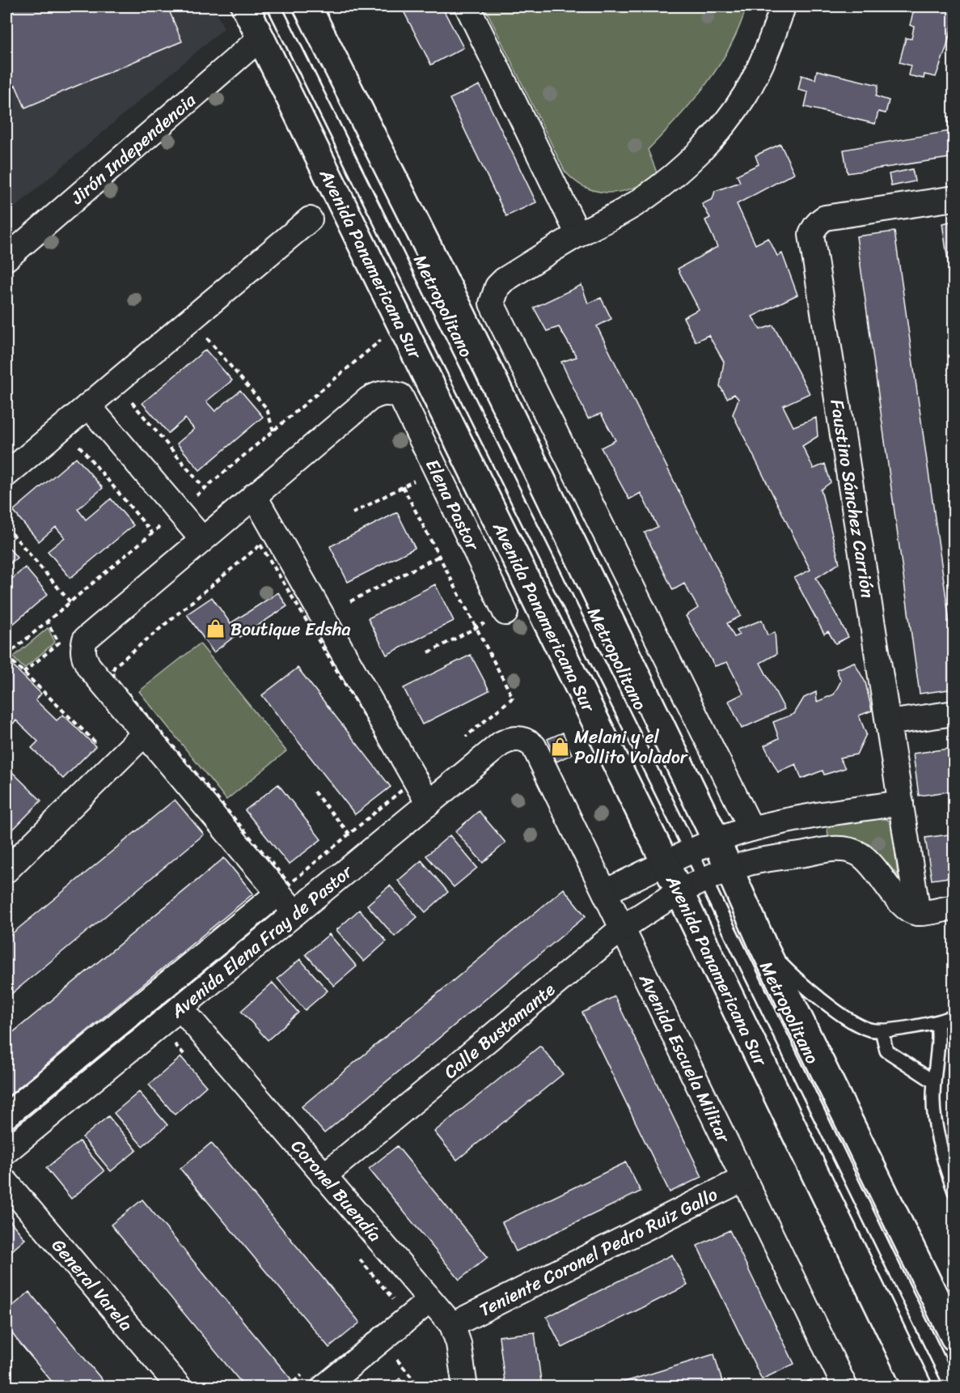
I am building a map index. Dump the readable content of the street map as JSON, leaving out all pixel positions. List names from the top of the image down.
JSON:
{
  "streets": {
    "main road": ["Avenida Panamericana Sur"],
    "street": [
      "Jirón Independencia",
      "Faustino Sánchez Carrión",
      "Elena Pastor",
      "Avenida Elena Fray de Pastor",
      "Calle Bustamante",
      "Avenida Escuela Militar",
      "Coronel Buendía",
      "Teniente Coronel Pedro Ruiz Gallo",
      "General Varela"
    ],
    "lane": ["Metropolitano"]
  },
  "crossings": [
    ["Jirón Independencia", "Avenida Panamericana Sur"],
    ["Avenida Panamericana Sur", "Calle Bustamante"],
    ["Metropolitano", "Calle Bustamante"],
    ["Faustino Sánchez Carrión", "Calle Bustamante"],
    ["Avenida Elena Fray de Pastor", "Avenida Escuela Militar"],
    ["Avenida Elena Fray de Pastor", "Coronel Buendía"],
    ["Calle Bustamante", "Avenida Escuela Militar"],
    ["Calle Bustamante", "Coronel Buendía"],
    ["Avenida Escuela Militar", "Teniente Coronel Pedro Ruiz Gallo"],
    ["Coronel Buendía", "Teniente Coronel Pedro Ruiz Gallo"]
  ],
  "places": {
    "shop": ["Boutique Edsha", "Melani y el Pollito Volador"]
  }
}
